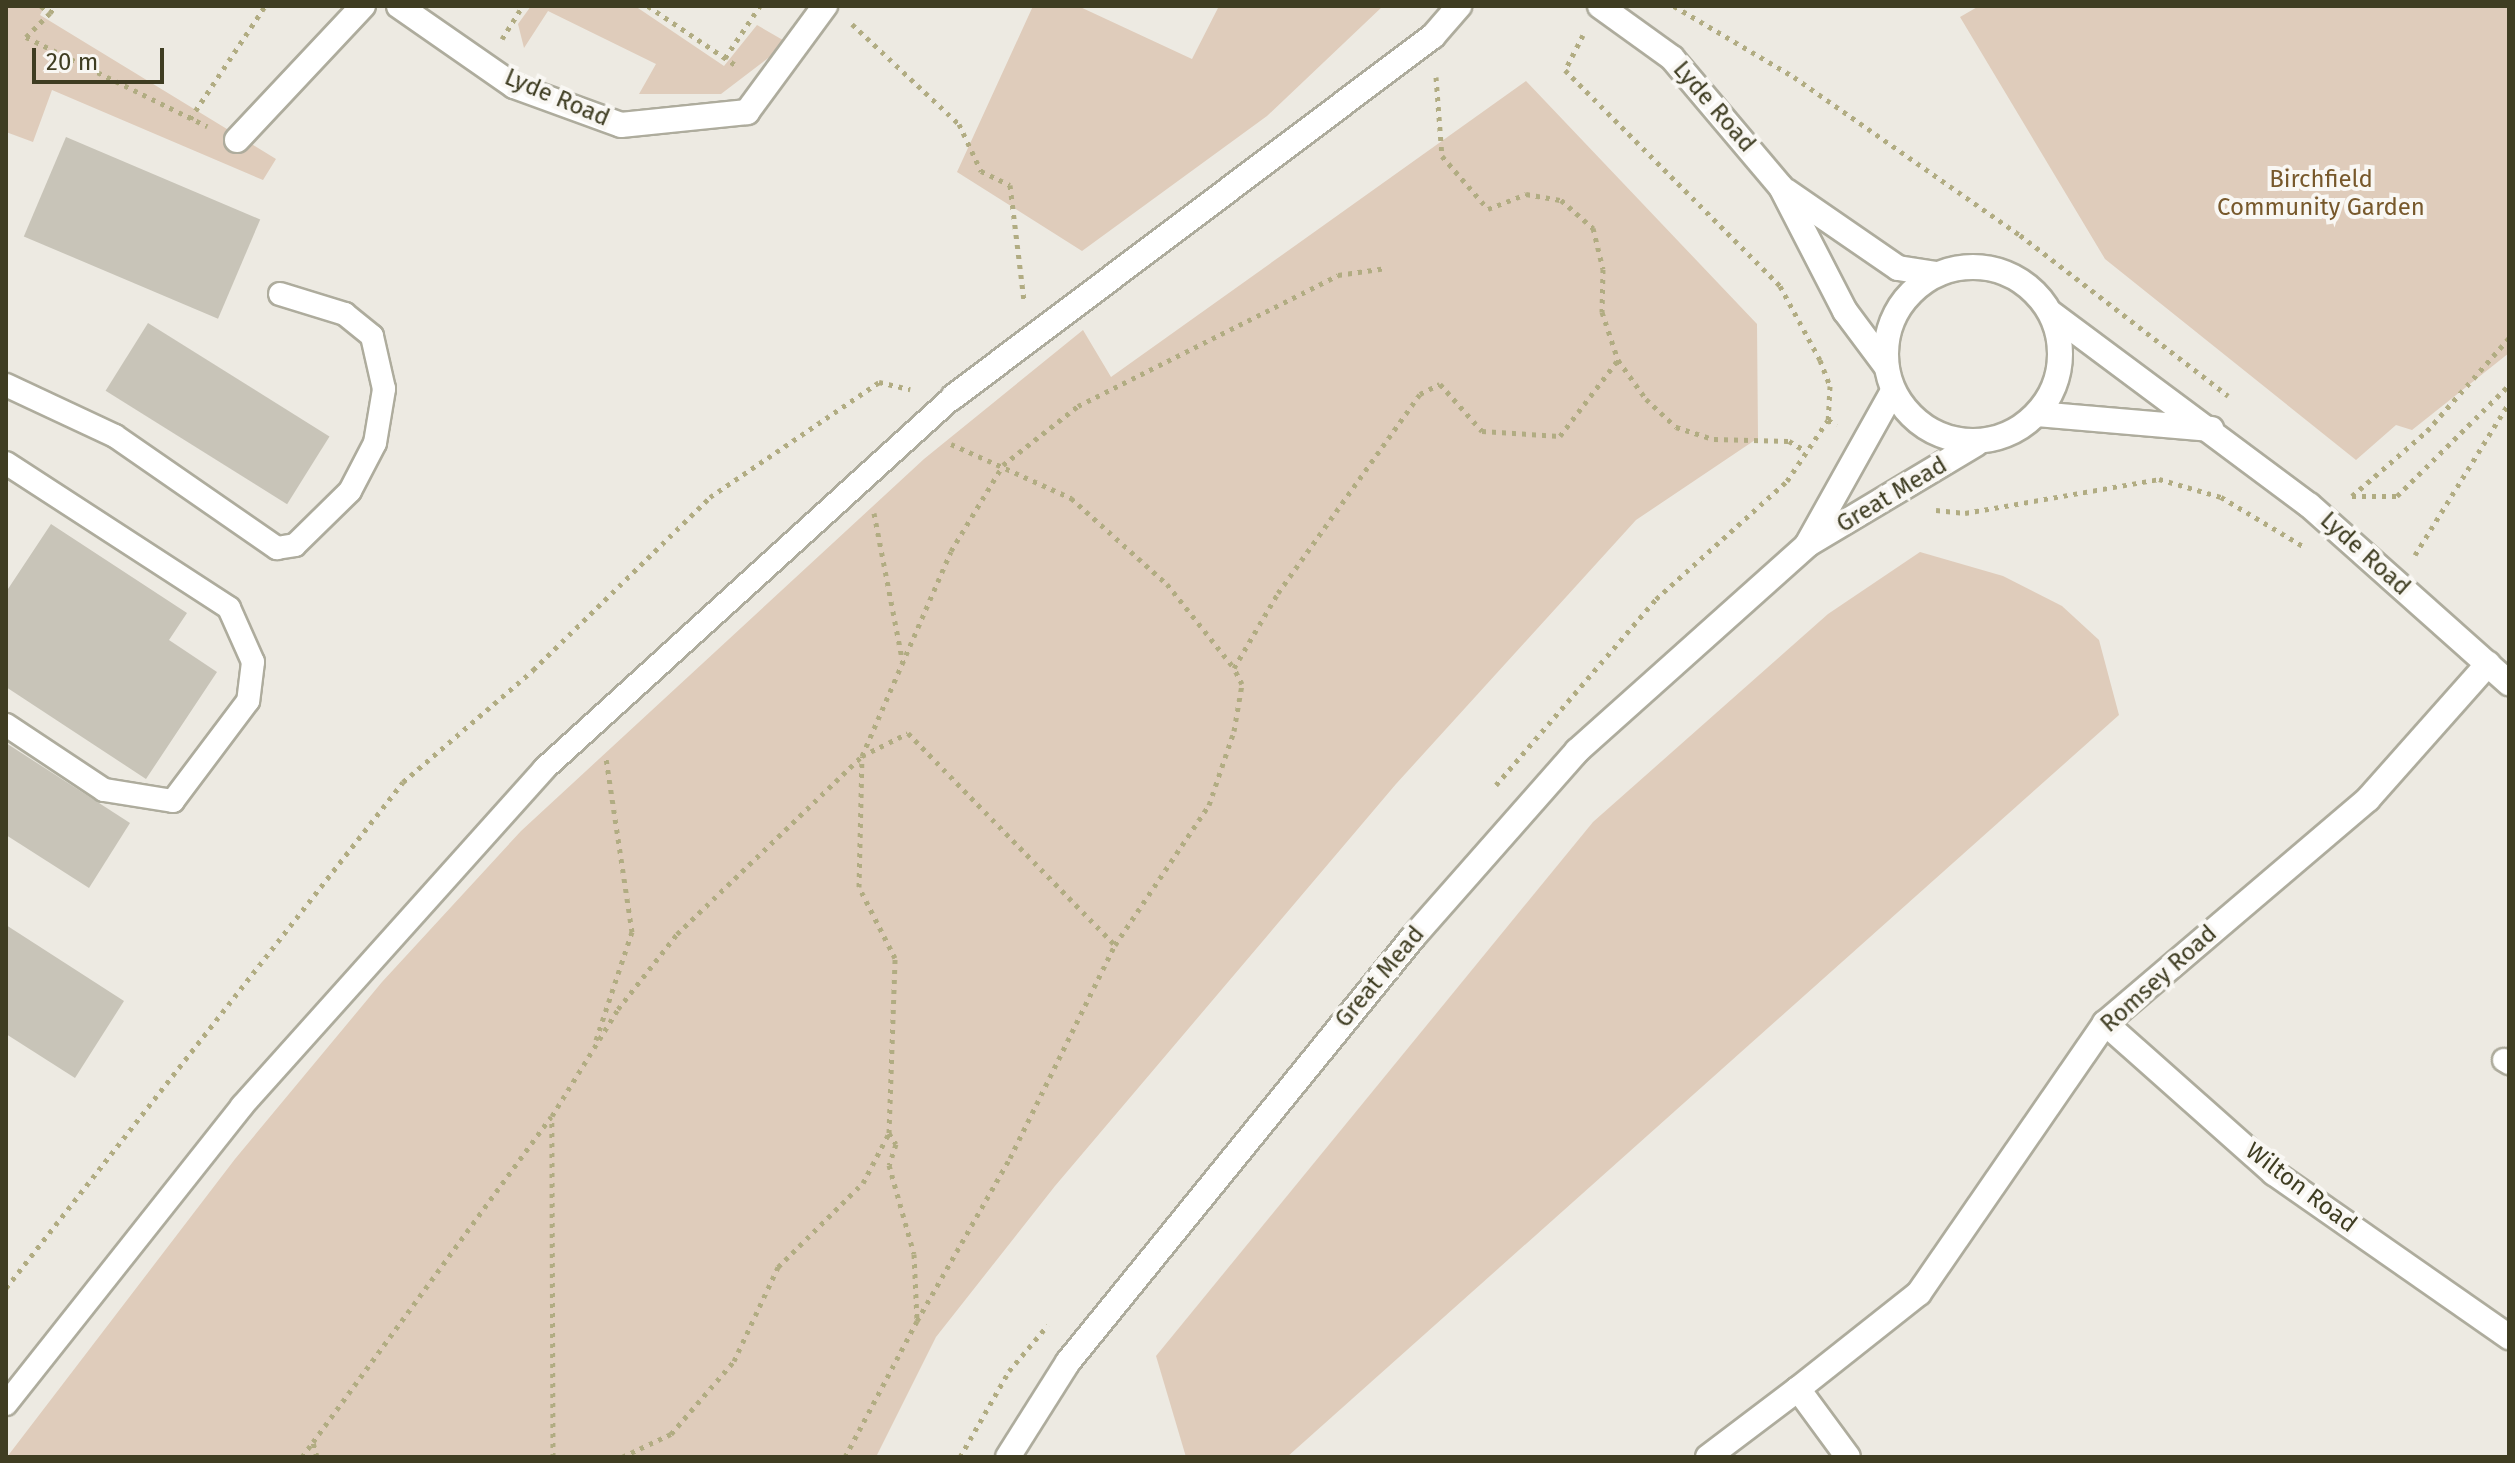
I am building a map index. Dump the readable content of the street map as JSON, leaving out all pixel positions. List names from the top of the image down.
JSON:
{
  "streets": {
    "street": [
      "Lyde Road",
      "Great Mead",
      "Romsey Road",
      "Wilton Road"
    ]
  },
  "crossings": [
    ["Lyde Road", "Great Mead"],
    ["Lyde Road", "Romsey Road"],
    ["Romsey Road", "Wilton Road"]
  ],
  "parks": ["Birchfield Community Garden"],
  "scale_bar": "20 m"
}
